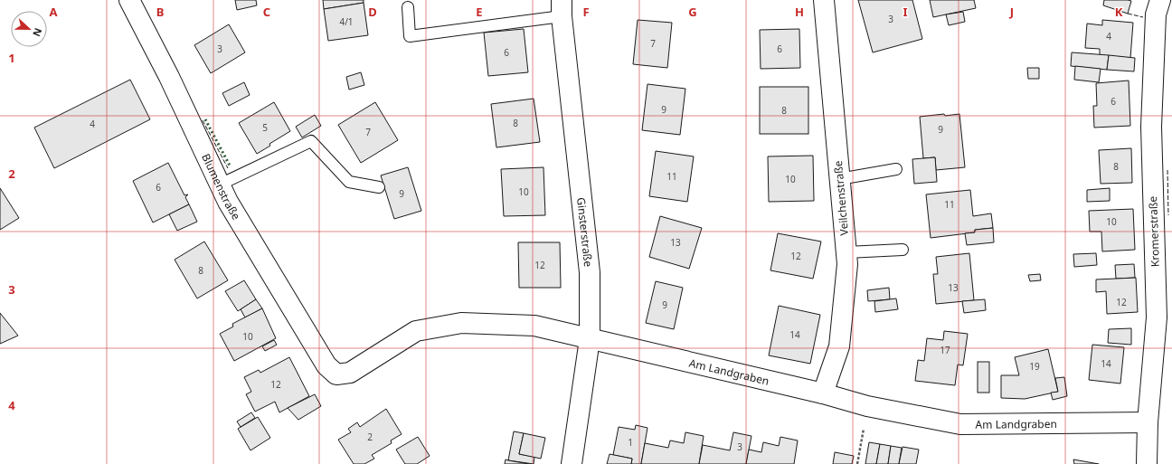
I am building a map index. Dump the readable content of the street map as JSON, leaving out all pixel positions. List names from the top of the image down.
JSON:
{
  "streets": {
    "street": [
      "Blumenstraße",
      "Veilchenstraße",
      "Kromerstraße",
      "Ginsterstraße",
      "Am Landgraben"
    ]
  },
  "crossings": [
    ["Blumenstraße", "Am Landgraben"],
    ["Veilchenstraße", "Am Landgraben"],
    ["Kromerstraße", "Am Landgraben"],
    ["Ginsterstraße", "Am Landgraben"]
  ],
  "house_numbers": [
    "3",
    "4/1",
    "4",
    "7",
    "3",
    "6",
    "6",
    "6",
    "9",
    "8",
    "8",
    "4",
    "5",
    "9",
    "7",
    "8",
    "11",
    "10",
    "6",
    "10",
    "9",
    "11",
    "10",
    "13",
    "12",
    "12",
    "8",
    "13",
    "12",
    "9",
    "14",
    "10",
    "17",
    "14",
    "19",
    "12",
    "2",
    "1",
    "3"
  ],
  "north": "right",
  "grid": {
    "columns": [
      "A",
      "B",
      "C",
      "D",
      "E",
      "F",
      "G",
      "H",
      "I",
      "J",
      "K"
    ],
    "rows": [
      "1",
      "2",
      "3",
      "4"
    ]
  }
}
